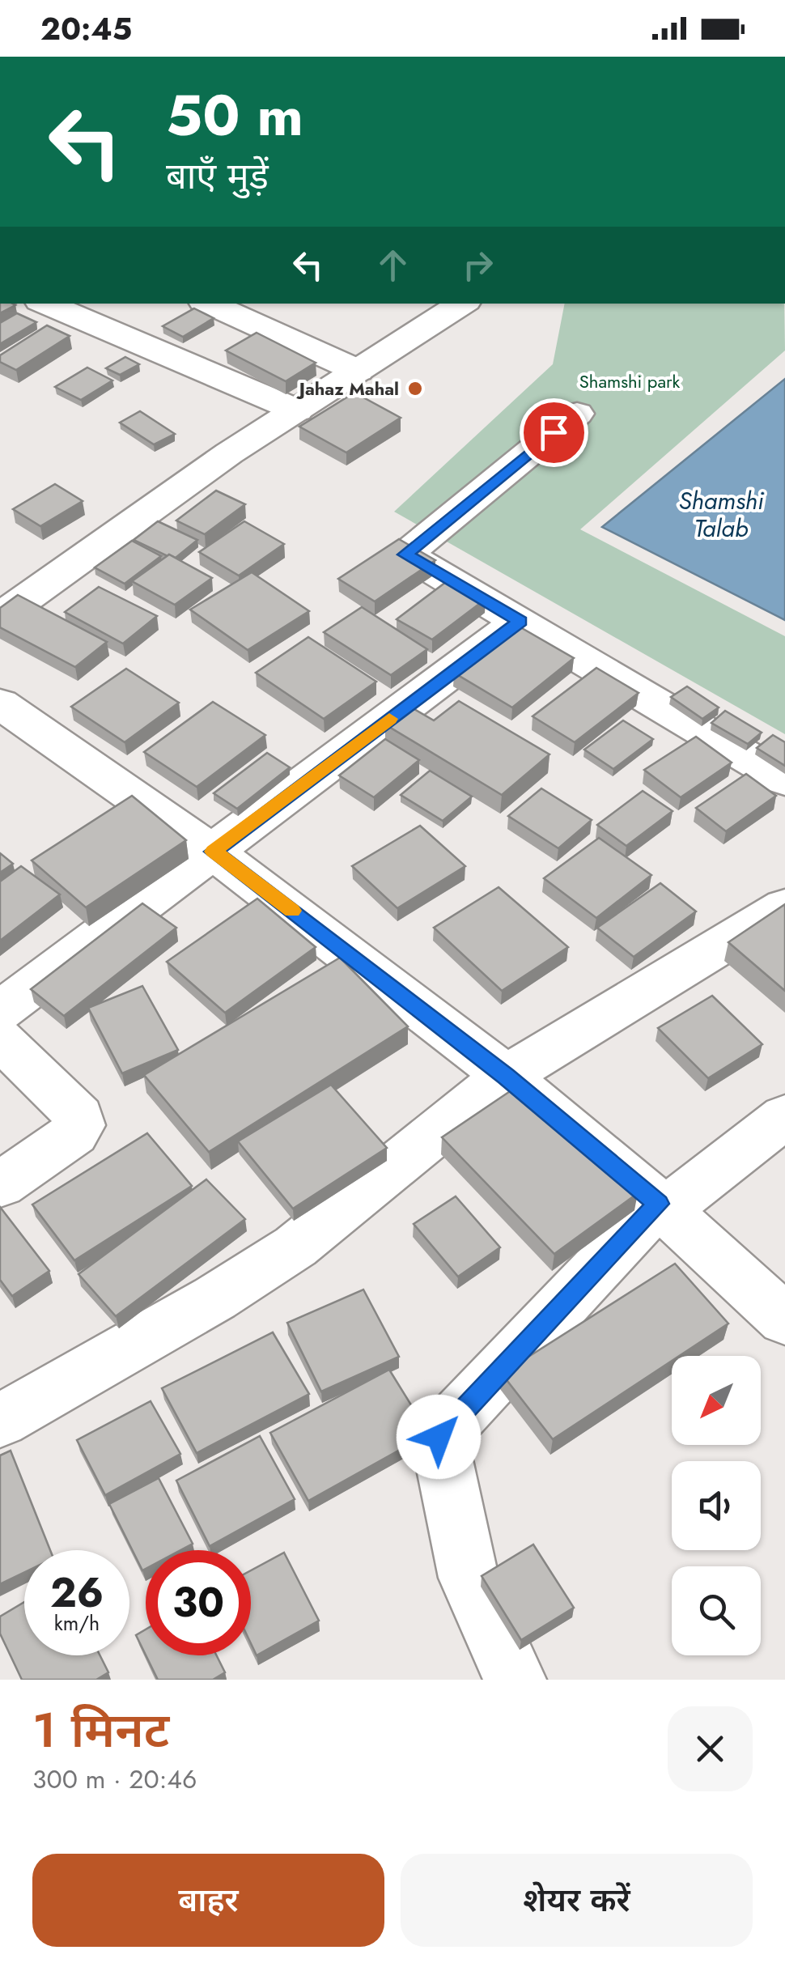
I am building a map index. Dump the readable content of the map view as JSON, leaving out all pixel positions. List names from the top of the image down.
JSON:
{
  "water": ["Shamshi Talab"],
  "parks": ["Shamshi park"],
  "places": ["Jahaz Mahal"],
  "north": "bottom left",
  "page": {
    "status": "20:45",
    "turn": ["50 m", "बाएँ मुड़ें"],
    "speed": "26 km/h",
    "limit": "30",
    "heading": ["1 मिनट", "300 m · 20:46"],
    "buttons": ["बाहर", "शेयर करें"]
  }
}
